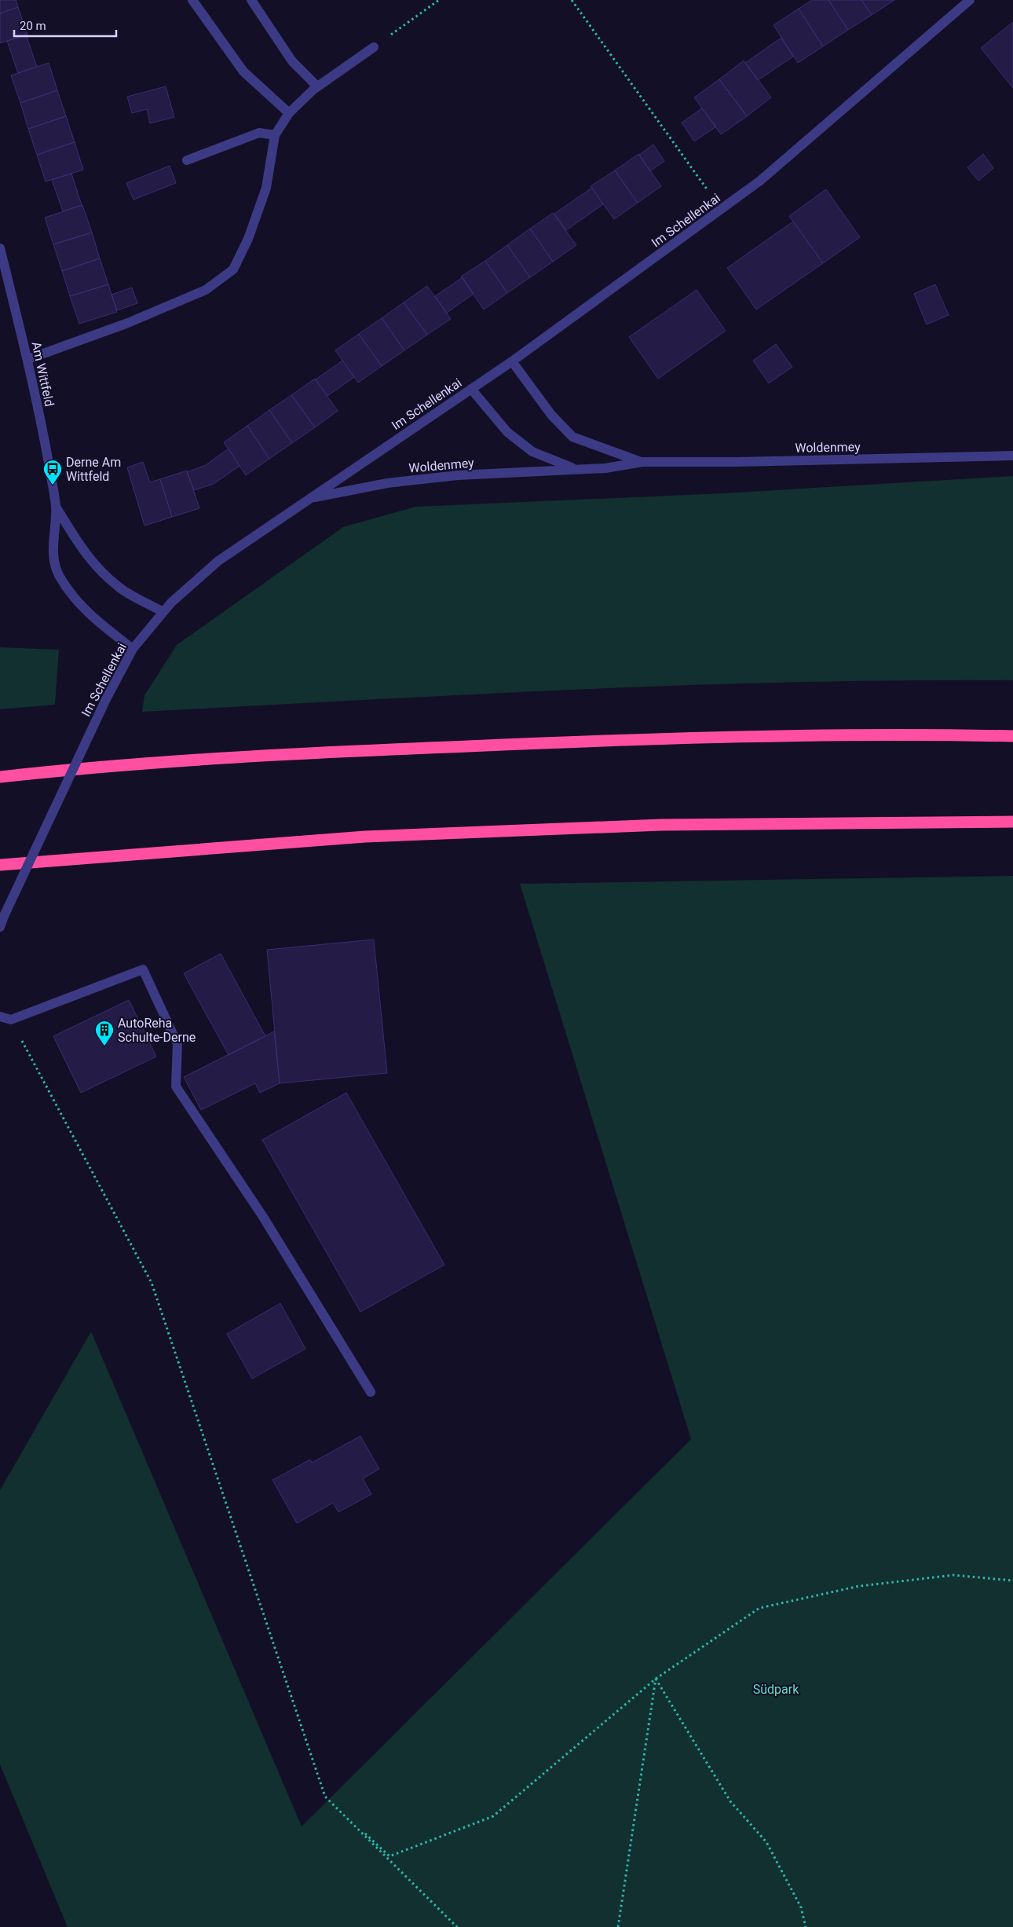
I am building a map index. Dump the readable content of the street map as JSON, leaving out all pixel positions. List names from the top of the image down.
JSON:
{
  "streets": {
    "street": ["Im Schellenkai", "Am Wittfeld", "Woldenmey"]
  },
  "crossings": [
    ["Im Schellenkai", "Am Wittfeld"],
    ["Im Schellenkai", "Woldenmey"]
  ],
  "parks": ["Südpark"],
  "places": {
    "bus stop": ["Derne Am Wittfeld"],
    "building": ["AutoReha Schulte-Derne"]
  },
  "scale_bar": "20 m"
}
